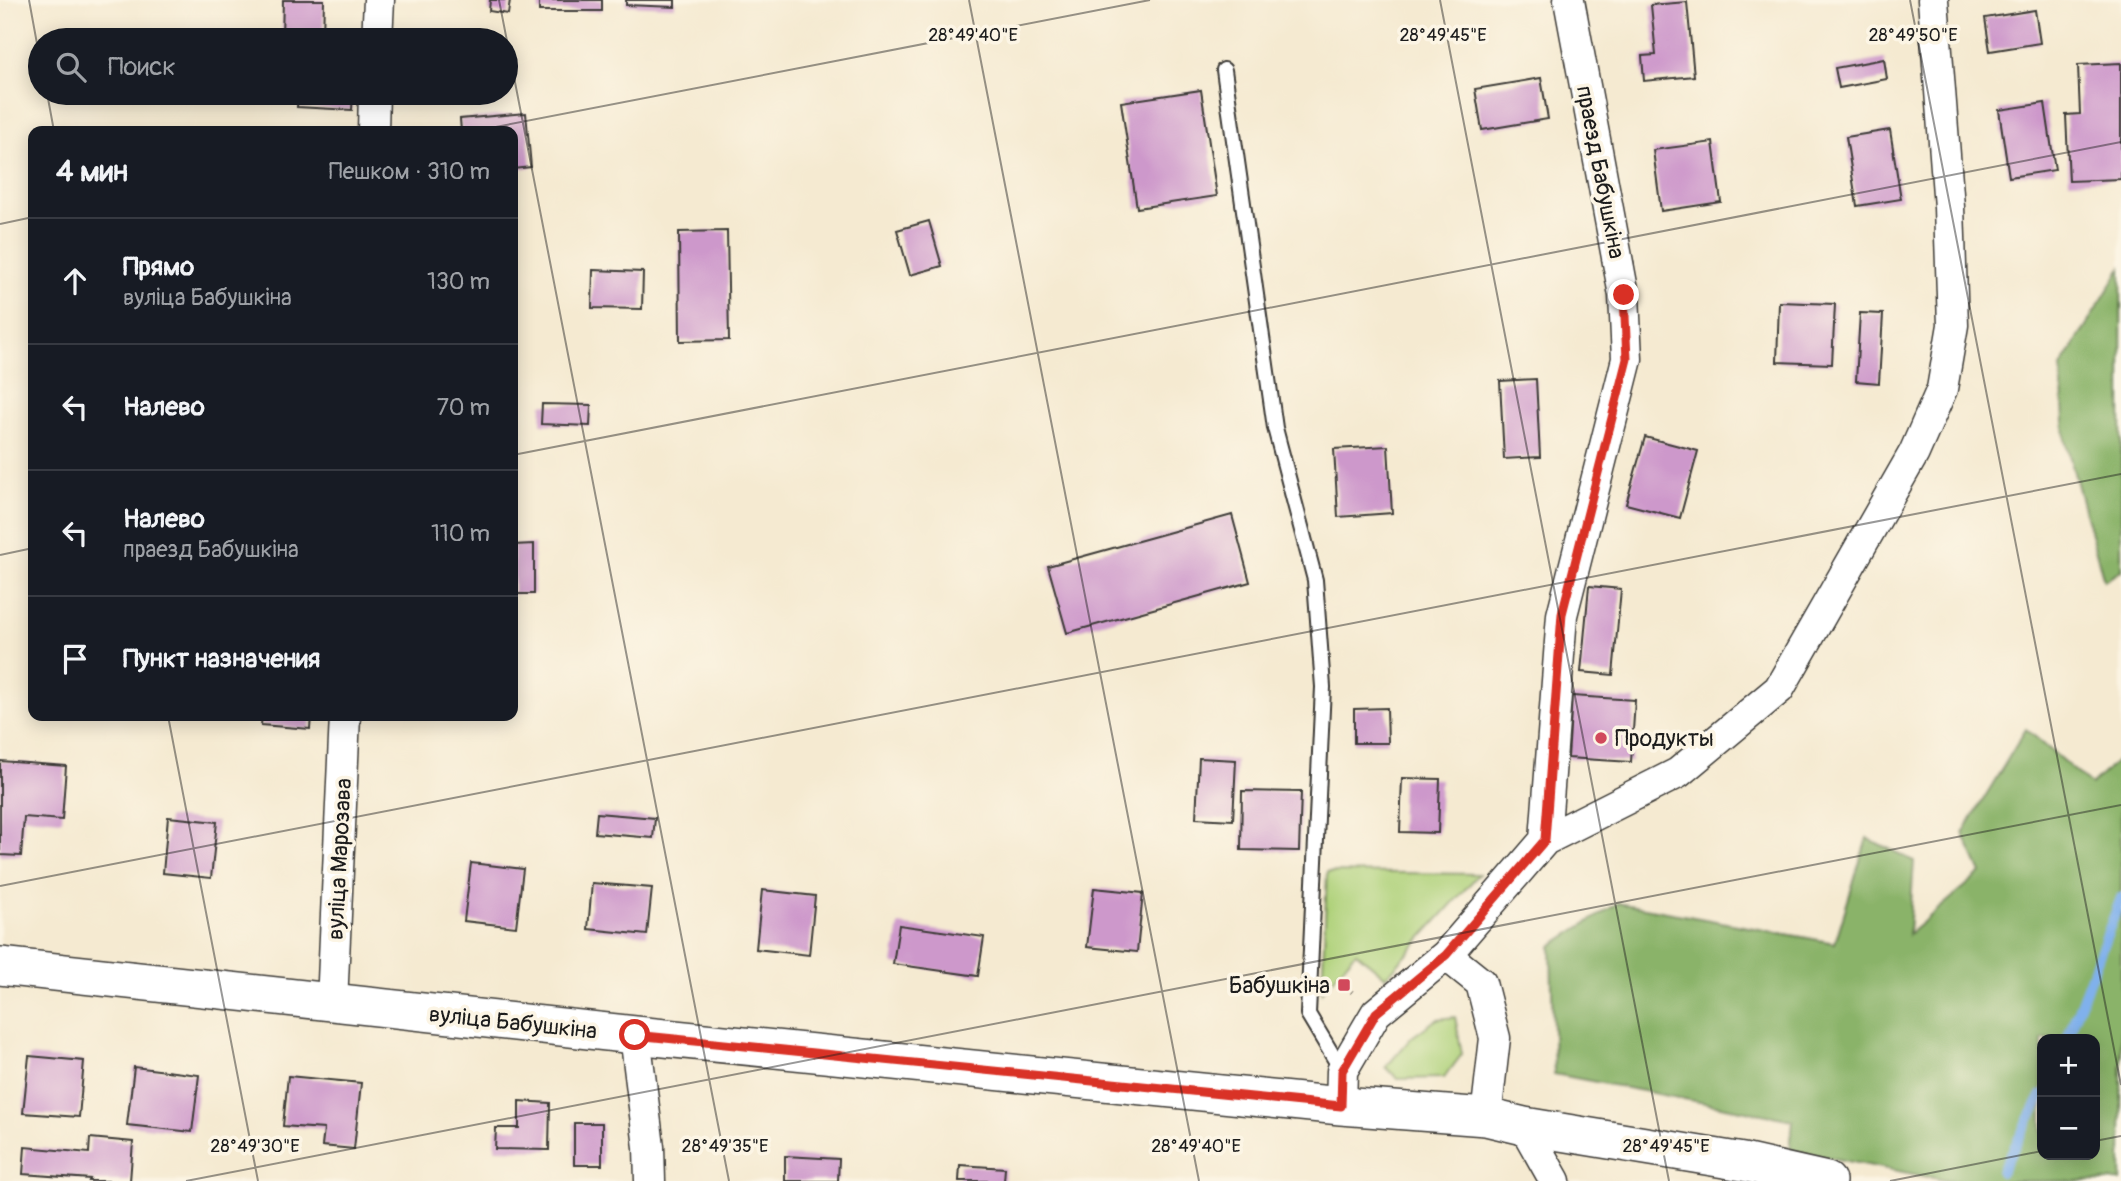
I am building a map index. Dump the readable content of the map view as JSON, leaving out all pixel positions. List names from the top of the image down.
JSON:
{
  "streets": {
    "street": ["праезд Бабушкіна", "вуліца Марозава", "вуліца Бабушкіна"]
  },
  "crossings": [
    ["вуліца Марозава", "вуліца Бабушкіна"]
  ],
  "places": {
    "other": ["Продукты"],
    "transit": ["Бабушкіна"]
  },
  "page": {
    "search": "Поиск",
    "heading": ["4 мин", "Пешком · 310 m"],
    "list": [
      ["Прямо", "вуліца Бабушкіна", "130 m"],
      ["Налево", "70 m"],
      ["Налево", "праезд Бабушкіна", "110 m"],
      "Пункт назначения"
    ],
    "map_buttons": ["+", "−"]
  },
  "coordinates": [
    "28°49'40\"E",
    "28°49'45\"E",
    "28°49'50\"E",
    "28°49'30\"E",
    "28°49'35\"E"
  ]
}
